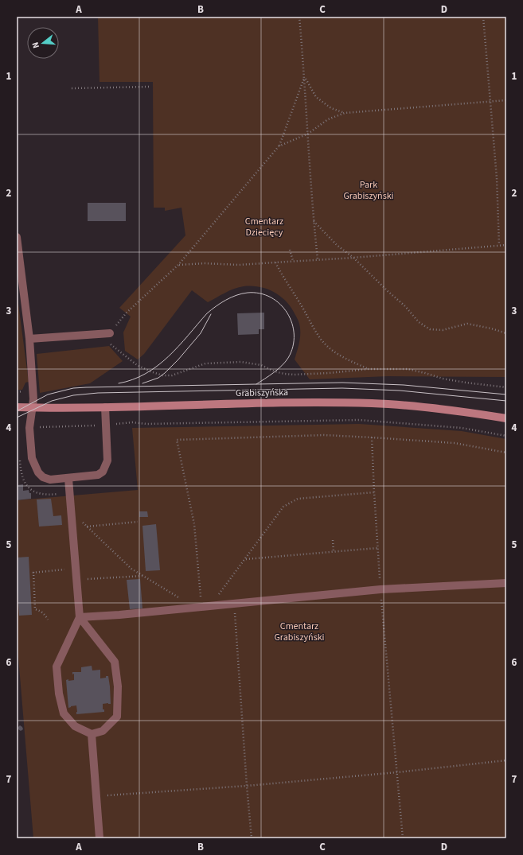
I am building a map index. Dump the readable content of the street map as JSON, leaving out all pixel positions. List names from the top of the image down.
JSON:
{
  "streets": {
    "main road": ["Grabiszyńska"]
  },
  "parks": ["Park Grabiszyński", "Cmentarz Dziecięcy", "Cmentarz Grabiszyński"],
  "north": "left",
  "grid": {
    "columns": [
      "A",
      "B",
      "C",
      "D"
    ],
    "rows": [
      "1",
      "2",
      "3",
      "4",
      "5",
      "6",
      "7"
    ]
  }
}
